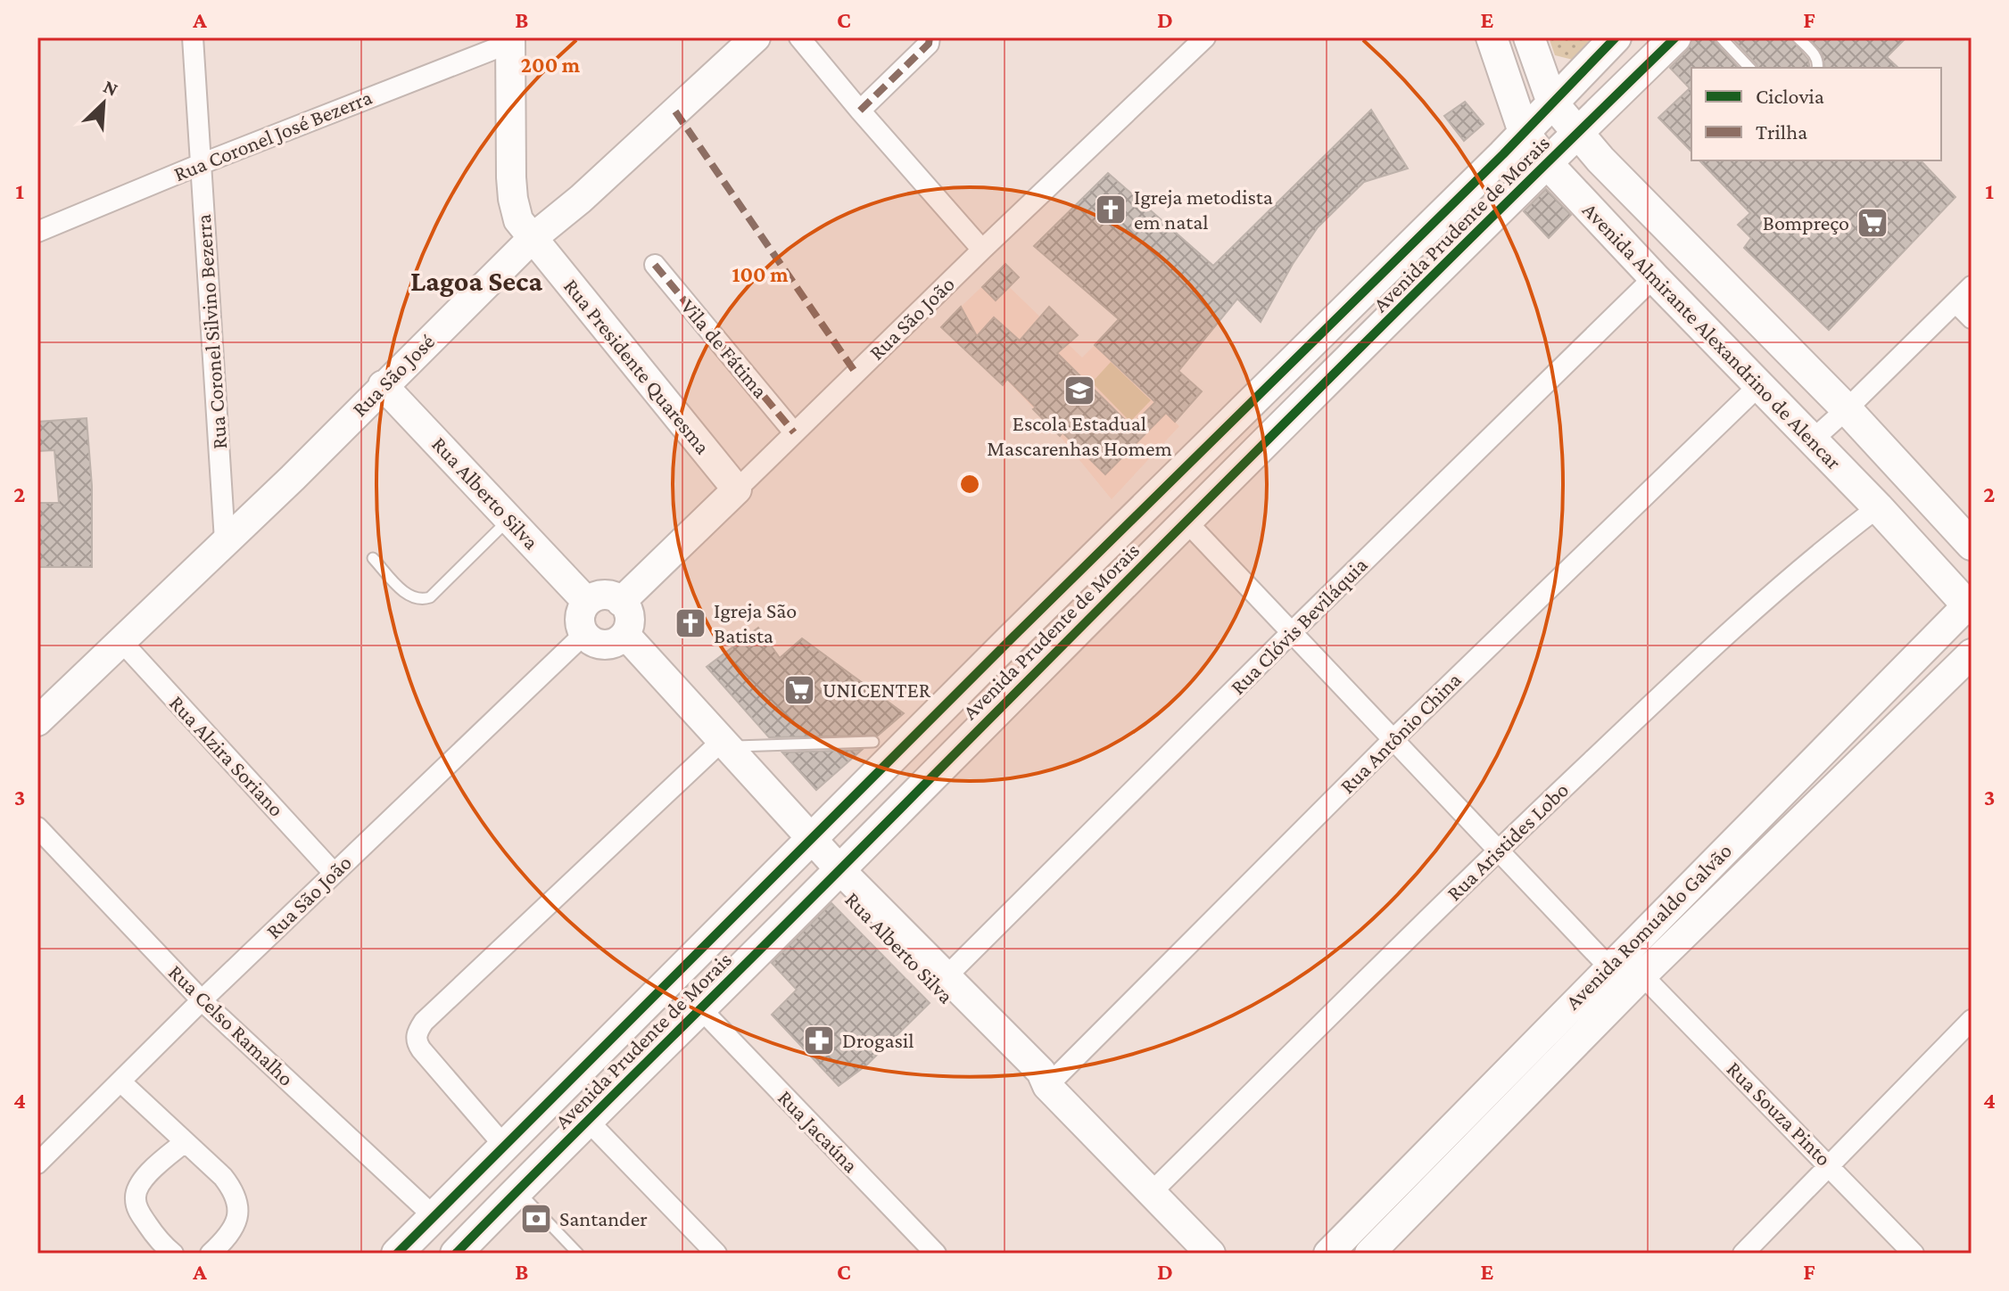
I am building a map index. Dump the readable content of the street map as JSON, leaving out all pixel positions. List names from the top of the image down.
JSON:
{
  "streets": {
    "main road": [
      "Avenida Prudente de Morais",
      "Rua São João",
      "Avenida Almirante Alexandrino de Alencar",
      "Rua Presidente Quaresma",
      "Rua São José",
      "Rua Alberto Silva",
      "Avenida Romualdo Galvão"
    ],
    "street": [
      "Rua Coronel José Bezerra",
      "Rua Coronel Silvino Bezerra",
      "Vila de Fátima",
      "Rua Clóvis Beviláquia",
      "Rua Antônio China",
      "Rua Alzira Soriano",
      "Rua Aristides Lobo",
      "Rua Celso Ramalho",
      "Rua Souza Pinto",
      "Rua Jacaúna"
    ]
  },
  "crossings": [
    ["Rua Coronel José Bezerra", "Rua Coronel Silvino Bezerra"],
    ["Rua Coronel José Bezerra", "Rua Presidente Quaresma"],
    ["Avenida Prudente de Morais", "Avenida Almirante Alexandrino de Alencar"],
    ["Avenida Prudente de Morais", "Rua Alberto Silva"],
    ["Avenida Prudente de Morais", "Rua Celso Ramalho"],
    ["Avenida Prudente de Morais", "Rua Jacaúna"],
    ["Rua São João", "Vila de Fátima"],
    ["Rua São João", "Rua Presidente Quaresma"],
    ["Rua São João", "Rua Alberto Silva"],
    ["Rua São João", "Rua Alzira Soriano"],
    ["Rua São João", "Rua Celso Ramalho"],
    ["Rua Coronel Silvino Bezerra", "Rua São José"],
    ["Avenida Almirante Alexandrino de Alencar", "Rua Clóvis Beviláquia"],
    ["Avenida Almirante Alexandrino de Alencar", "Rua Antônio China"],
    ["Avenida Almirante Alexandrino de Alencar", "Rua Aristides Lobo"],
    ["Avenida Almirante Alexandrino de Alencar", "Avenida Romualdo Galvão"],
    ["Rua Presidente Quaresma", "Rua São José"],
    ["Rua São José", "Rua Alberto Silva"],
    ["Rua São José", "Rua Alzira Soriano"],
    ["Rua Alberto Silva", "Rua Clóvis Beviláquia"],
    ["Rua Alberto Silva", "Rua Antônio China"],
    ["Rua Alberto Silva", "Rua Aristides Lobo"],
    ["Avenida Romualdo Galvão", "Rua Souza Pinto"]
  ],
  "districts": ["Lagoa Seca"],
  "places": {
    "church": ["Igreja metodista em natal", "Igreja São Batista"],
    "supermarket": ["Bompreço", "UNICENTER"],
    "school or university": ["Escola Estadual Mascarenhas Homem"],
    "pharmacy": ["Drogasil"],
    "bank": ["Santander"]
  },
  "legend": ["Ciclovia", "Trilha"],
  "north": "top right",
  "grid": {
    "columns": [
      "A",
      "B",
      "C",
      "D",
      "E",
      "F"
    ],
    "rows": [
      "1",
      "2",
      "3",
      "4"
    ]
  },
  "rings": ["200 m", "100 m"]
}
